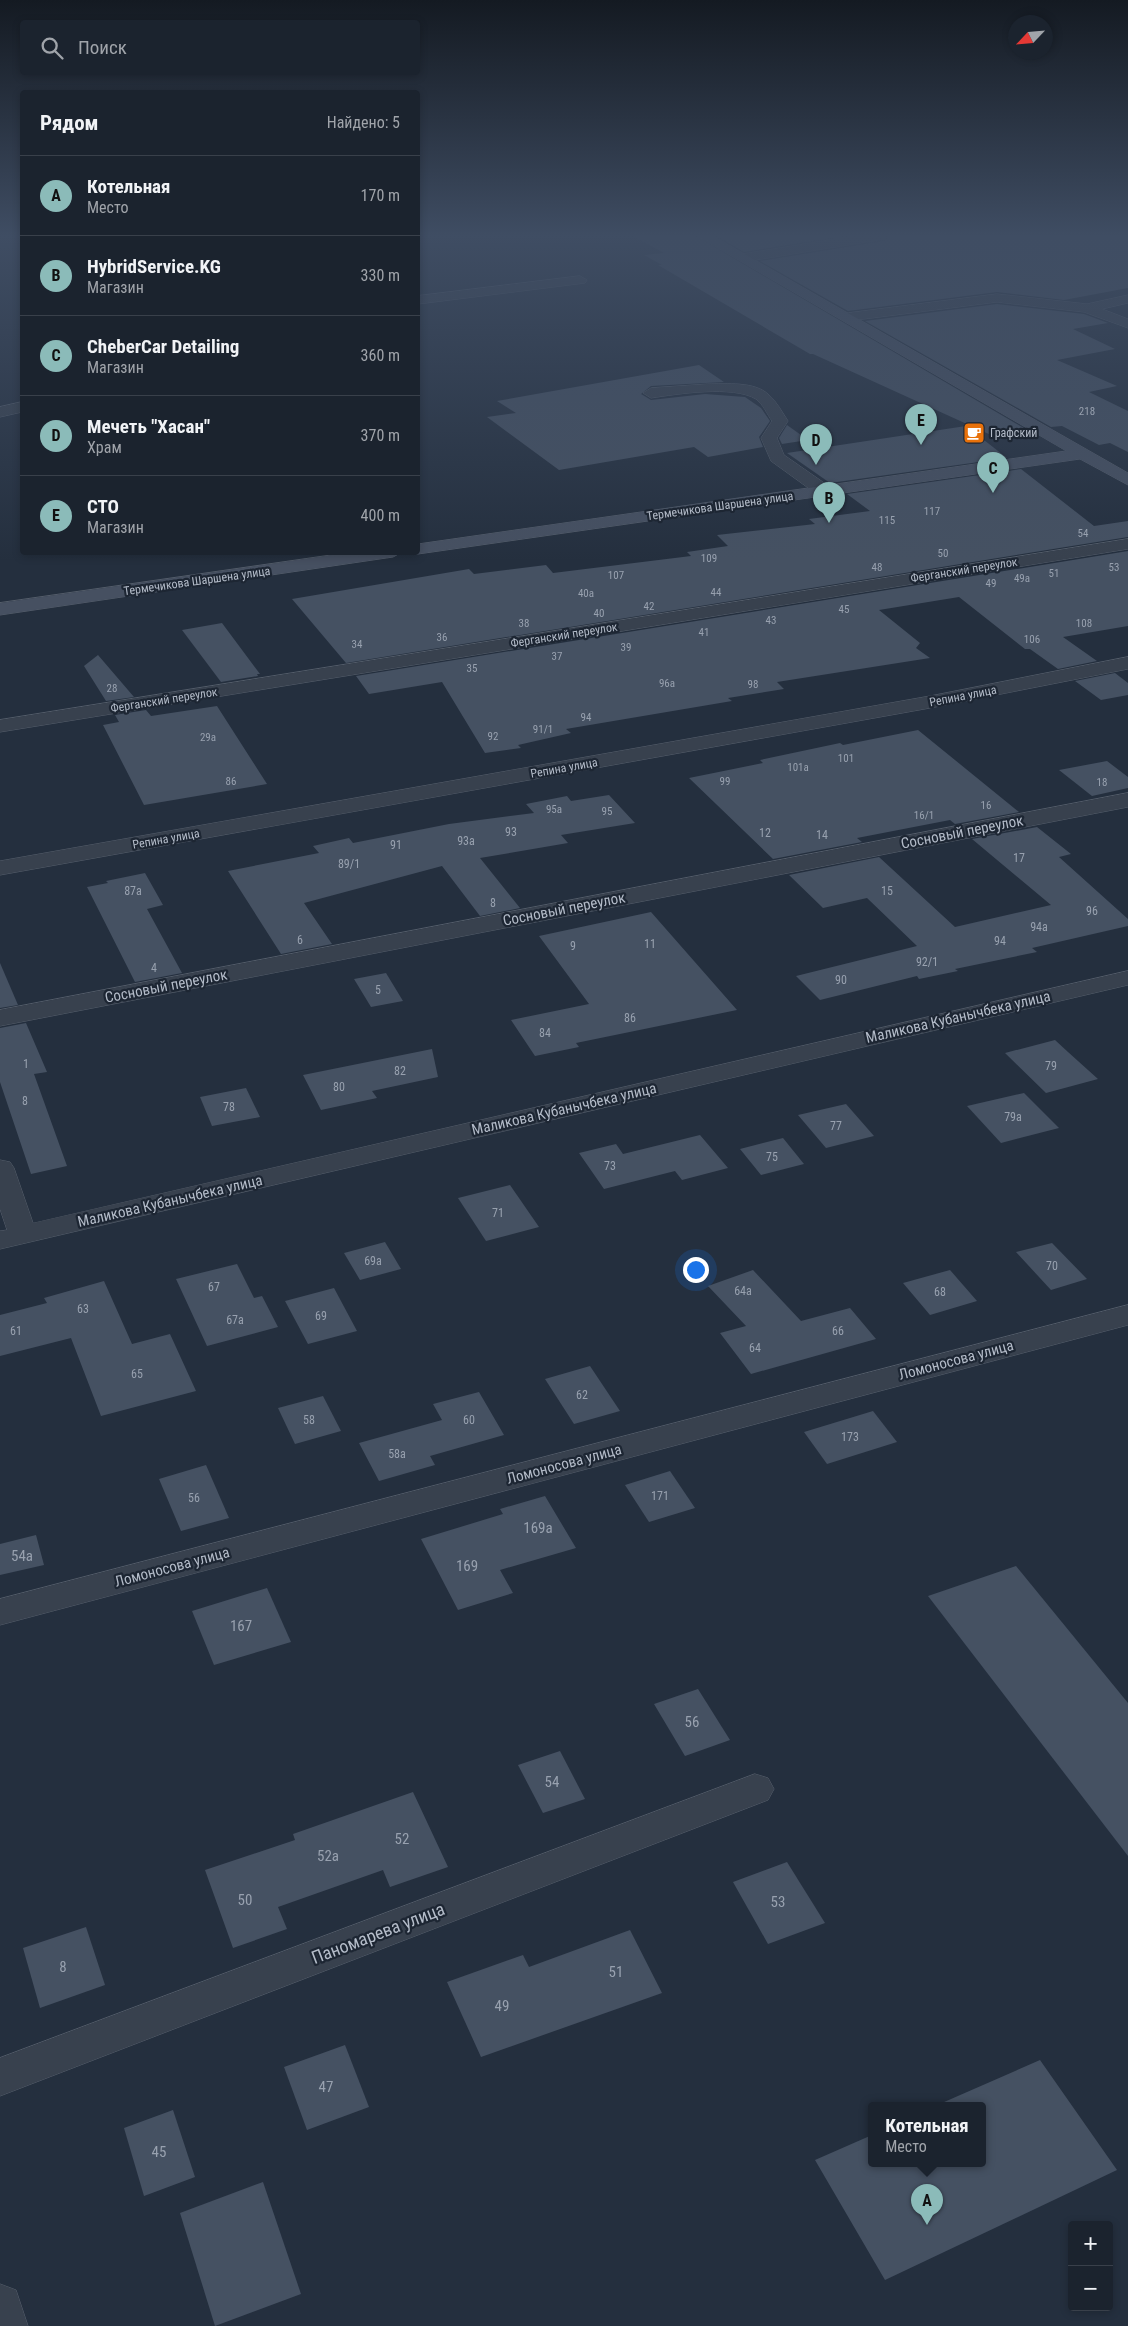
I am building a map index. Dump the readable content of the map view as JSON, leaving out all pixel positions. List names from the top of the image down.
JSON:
{
  "streets": {
    "street": [
      "Термечикова Шаршена улица",
      "Ферганский переулок",
      "Репина улица",
      "Сосновый переулок",
      "Маликова Кубанычбека улица",
      "Ломоносова улица",
      "Паномарева улица"
    ]
  },
  "places": {
    "cafe": ["Графский"]
  },
  "house_numbers": [
    "218",
    "117",
    "115",
    "54",
    "50",
    "109",
    "48",
    "53",
    "51",
    "107",
    "49а",
    "49",
    "44",
    "40а",
    "42",
    "45",
    "40",
    "43",
    "38",
    "108",
    "41",
    "36",
    "106",
    "34",
    "39",
    "37",
    "35",
    "96а",
    "98",
    "28",
    "94",
    "91/1",
    "92",
    "29а",
    "101",
    "101а",
    "86",
    "99",
    "18",
    "16",
    "95а",
    "95",
    "16/1",
    "93",
    "12",
    "14",
    "93а",
    "91",
    "17",
    "89/1",
    "87а",
    "15",
    "8",
    "96",
    "94а",
    "6",
    "94",
    "11",
    "9",
    "92/1",
    "4",
    "90",
    "5",
    "86",
    "84",
    "1",
    "79",
    "82",
    "80",
    "8",
    "78",
    "79а",
    "77",
    "75",
    "73",
    "71",
    "69а",
    "70",
    "67",
    "64а",
    "68",
    "63",
    "69",
    "67а",
    "61",
    "66",
    "64",
    "65",
    "62",
    "58",
    "60",
    "173",
    "58а",
    "171",
    "56",
    "169а",
    "54а",
    "169",
    "167",
    "56",
    "54",
    "52",
    "52а",
    "50",
    "53",
    "8",
    "51",
    "49",
    "47",
    "45"
  ],
  "north": "bottom left",
  "page": {
    "search": "Поиск",
    "heading": ["Рядом", "Найдено: 5"],
    "list": [
      {
        "mark": "A",
        "name": "Котельная",
        "note": "Место",
        "value": "170 m"
      },
      {
        "mark": "B",
        "name": "HybridService.KG",
        "note": "Магазин",
        "value": "330 m"
      },
      {
        "mark": "C",
        "name": "CheberCar Detailing",
        "note": "Магазин",
        "value": "360 m"
      },
      {
        "mark": "D",
        "name": "Мечеть \"Хасан\"",
        "note": "Храм",
        "value": "370 m"
      },
      {
        "mark": "E",
        "name": "СТО",
        "note": "Магазин",
        "value": "400 m"
      }
    ],
    "pins": [
      "E",
      "D",
      "C",
      "B",
      "A"
    ],
    "popup": ["Котельная", "Место"],
    "map_buttons": ["+", "−"]
  }
}
